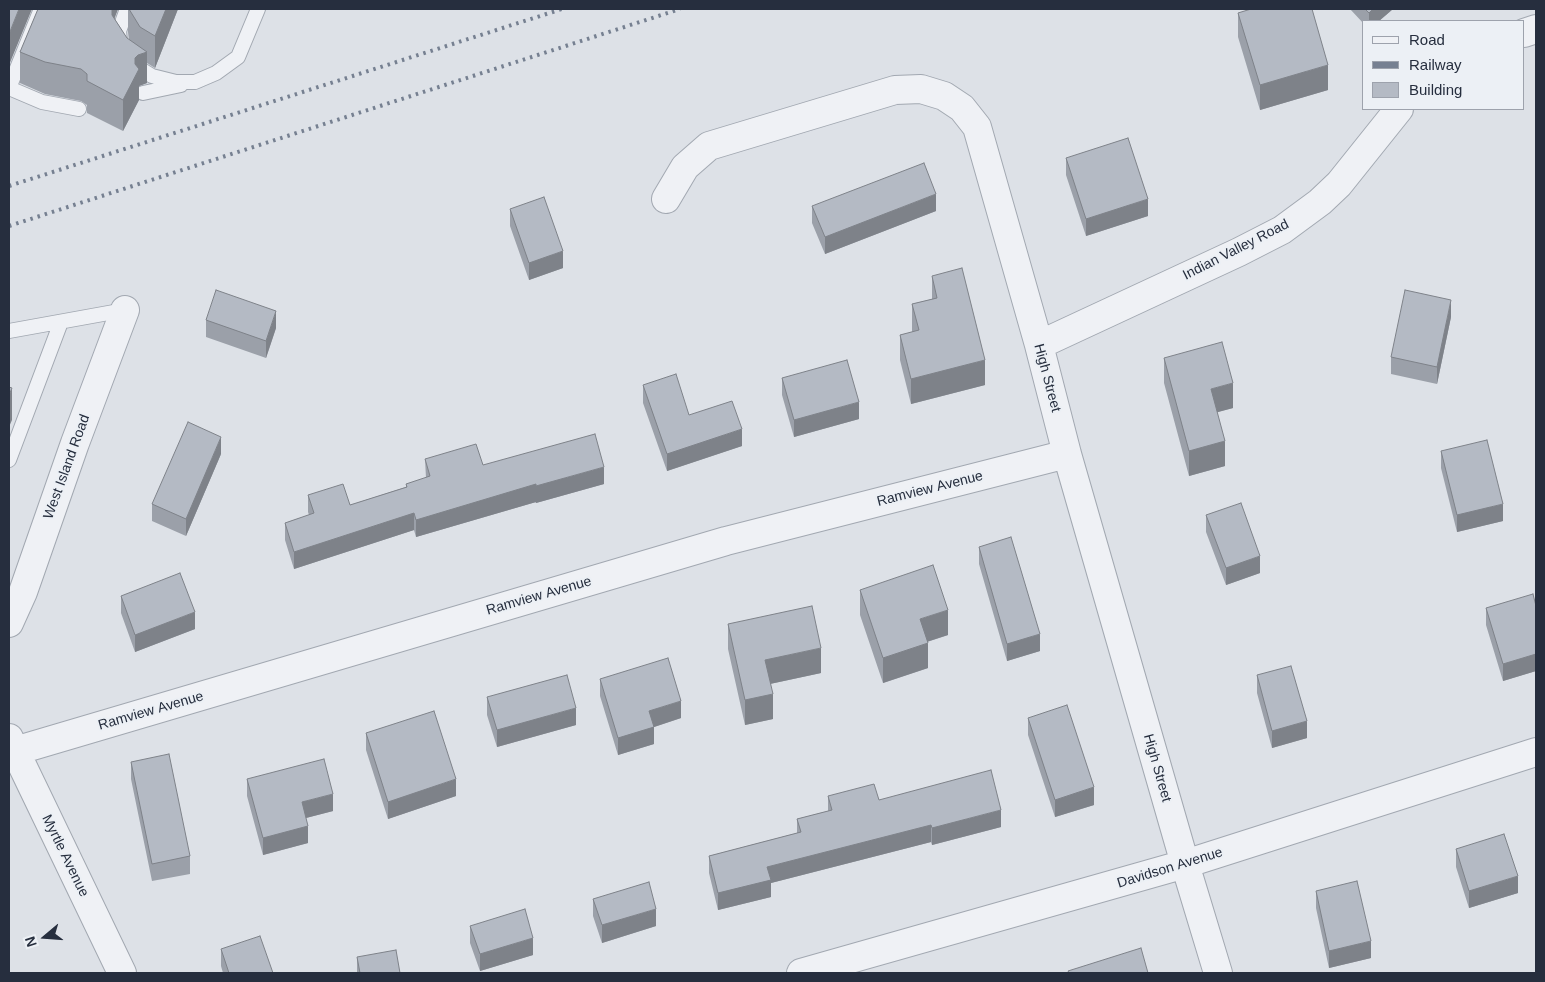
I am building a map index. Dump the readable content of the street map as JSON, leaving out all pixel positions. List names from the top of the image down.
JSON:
{
  "streets": {
    "street": [
      "Indian Valley Road",
      "High Street",
      "West Island Road",
      "Ramview Avenue",
      "Myrtle Avenue",
      "Davidson Avenue"
    ]
  },
  "crossings": [
    ["Indian Valley Road", "High Street"],
    ["High Street", "Ramview Avenue"],
    ["High Street", "Davidson Avenue"],
    ["Ramview Avenue", "Myrtle Avenue"]
  ],
  "legend": ["Road", "Railway", "Building"],
  "north": "left"
}
